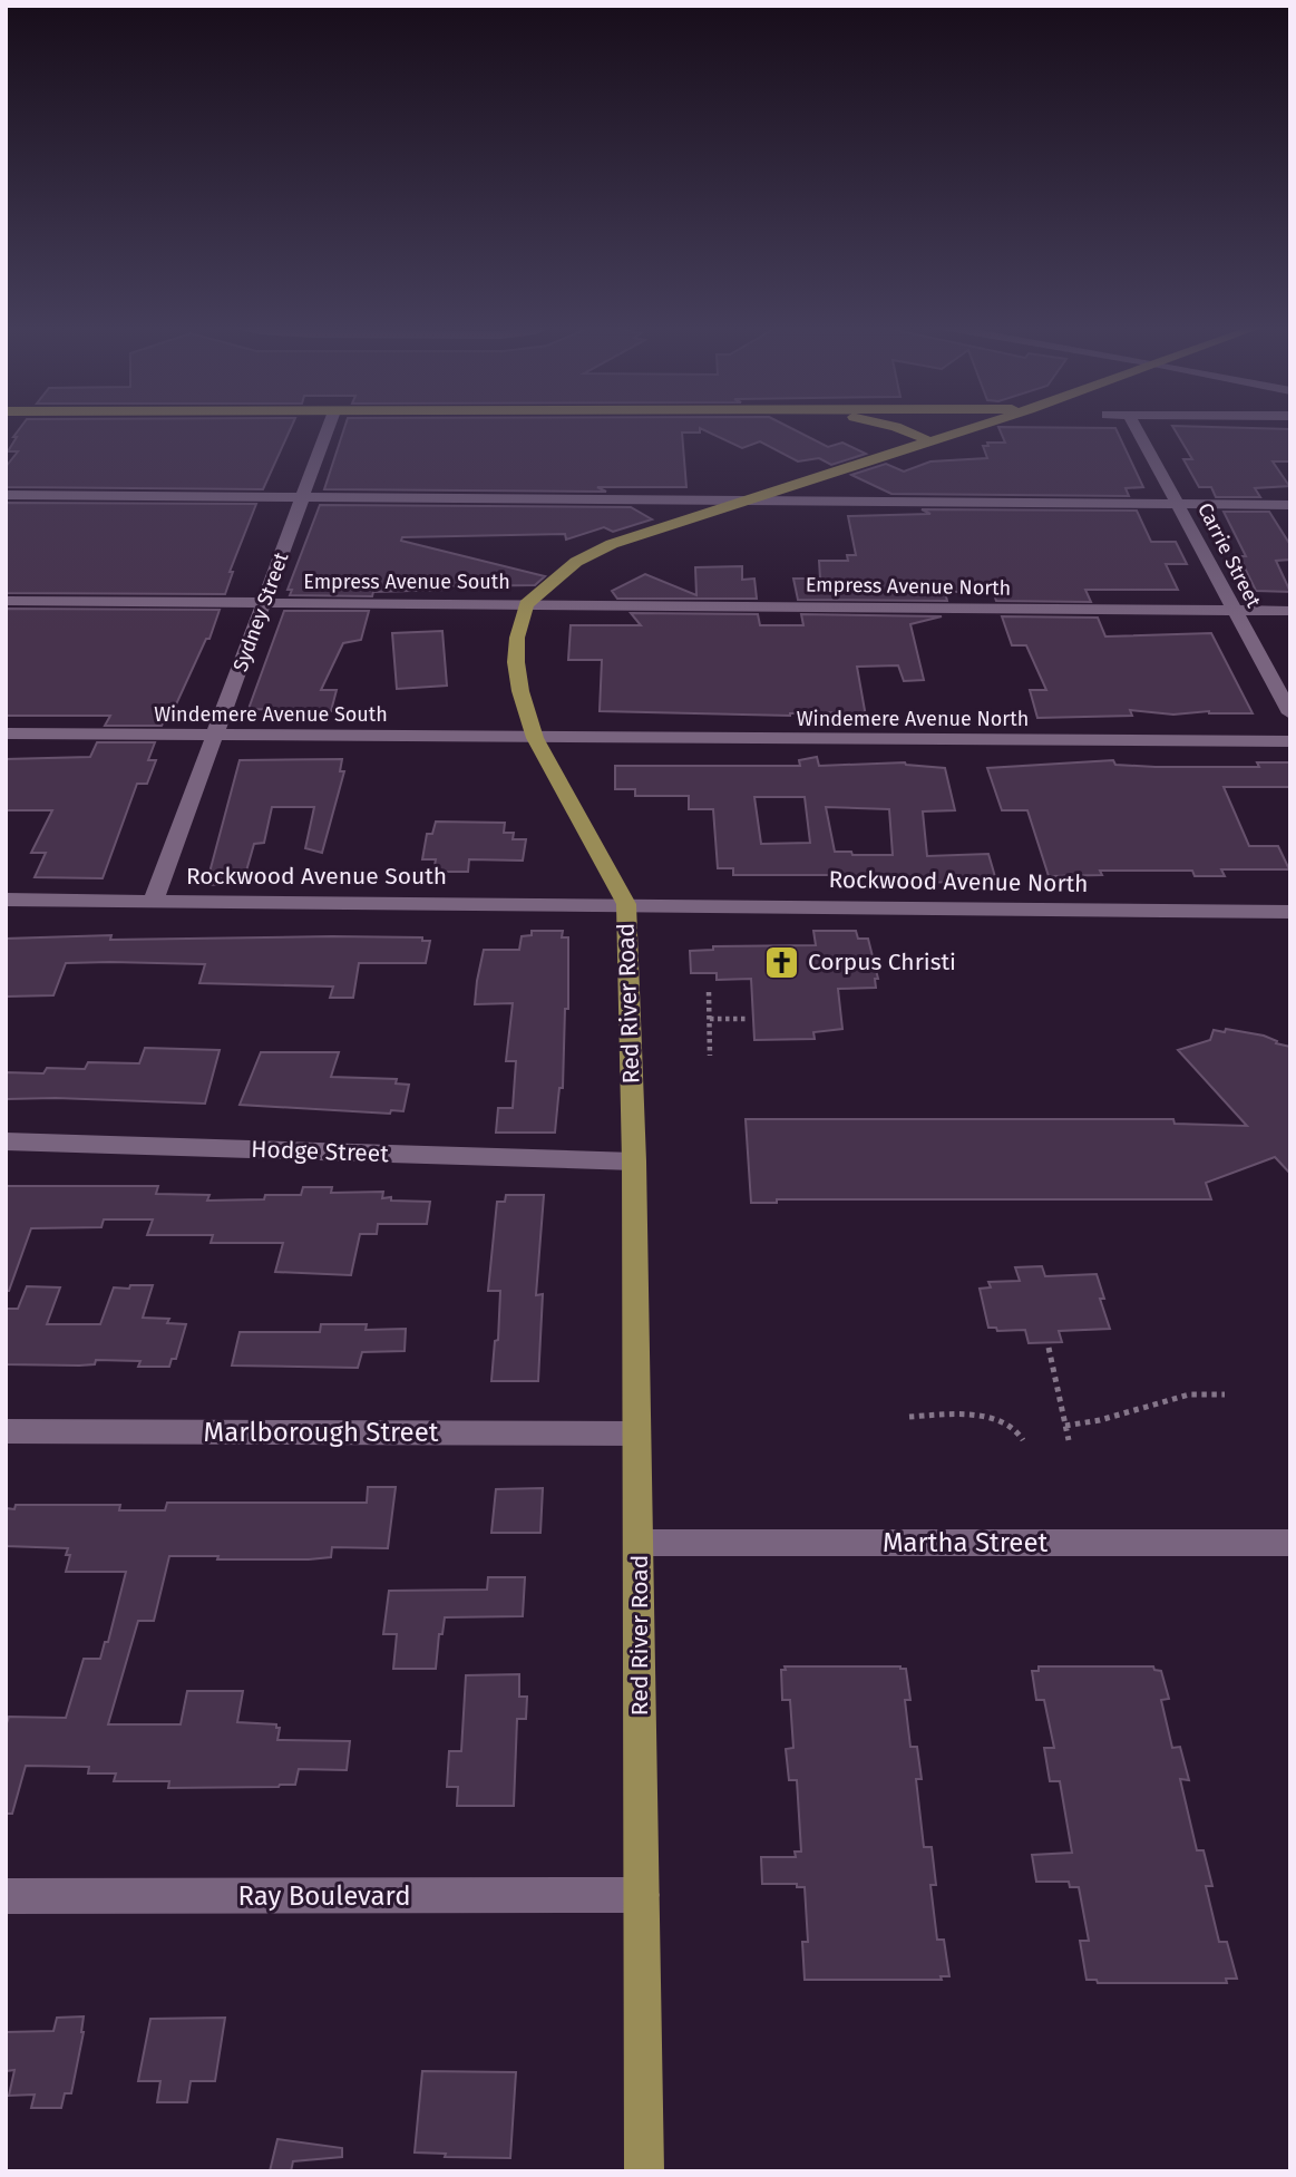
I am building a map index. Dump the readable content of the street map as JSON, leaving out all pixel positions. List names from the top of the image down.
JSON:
{
  "streets": {
    "main road": ["Red River Road"],
    "street": [
      "Carrie Street",
      "Empress Avenue South",
      "Empress Avenue North",
      "Sydney Street",
      "Windemere Avenue South",
      "Windemere Avenue North",
      "Rockwood Avenue South",
      "Rockwood Avenue North",
      "Hodge Street",
      "Marlborough Street",
      "Martha Street",
      "Ray Boulevard"
    ]
  },
  "crossings": [
    ["Carrie Street", "Empress Avenue North"],
    ["Empress Avenue South", "Empress Avenue North"],
    ["Empress Avenue South", "Sydney Street"],
    ["Empress Avenue South", "Red River Road"],
    ["Empress Avenue North", "Red River Road"],
    ["Sydney Street", "Windemere Avenue South"],
    ["Sydney Street", "Rockwood Avenue South"],
    ["Windemere Avenue South", "Windemere Avenue North"],
    ["Windemere Avenue South", "Red River Road"],
    ["Windemere Avenue North", "Red River Road"],
    ["Rockwood Avenue South", "Rockwood Avenue North"],
    ["Rockwood Avenue South", "Red River Road"],
    ["Rockwood Avenue North", "Red River Road"],
    ["Red River Road", "Hodge Street"],
    ["Red River Road", "Marlborough Street"],
    ["Red River Road", "Martha Street"],
    ["Red River Road", "Ray Boulevard"]
  ],
  "places": {
    "church": ["Corpus Christi"]
  }
}
